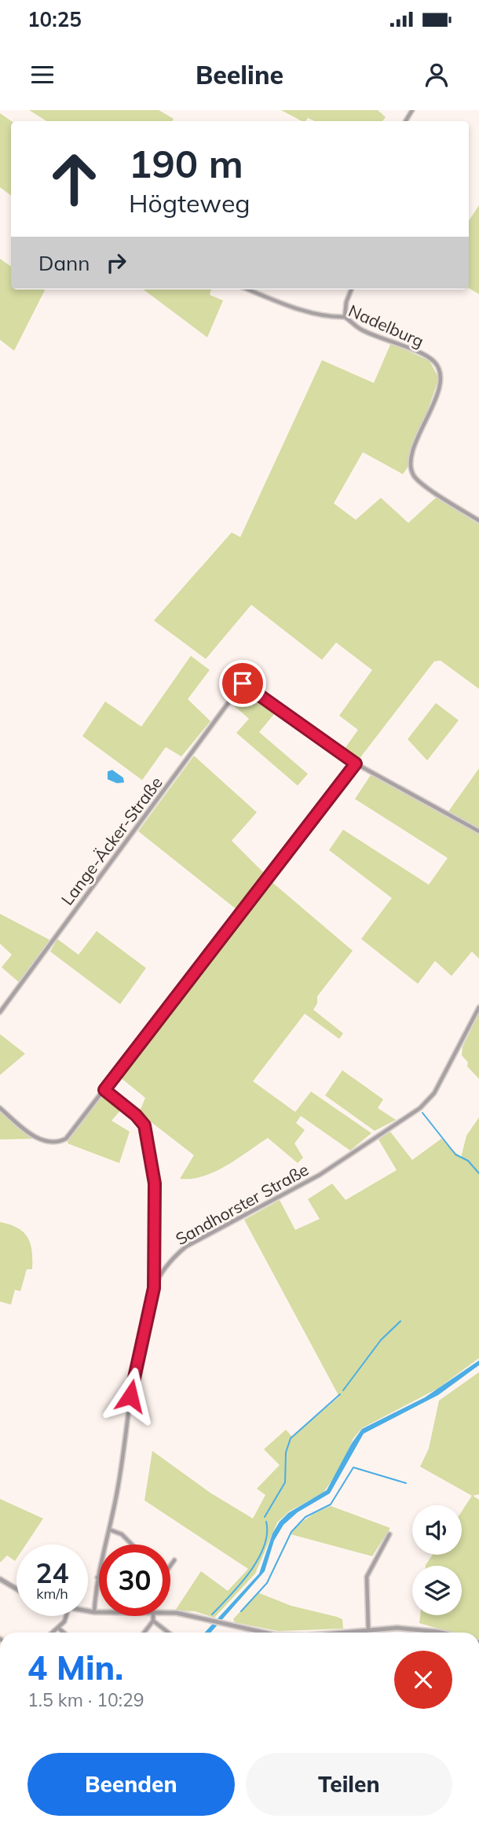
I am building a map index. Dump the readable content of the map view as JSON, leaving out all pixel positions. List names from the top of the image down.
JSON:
{
  "streets": {
    "street": ["Nadelburg", "Lange-Äcker-Straße", "Sandhorster Straße"]
  },
  "page": {
    "status": "10:25",
    "header": "Beeline",
    "turn": ["190 m", "Högteweg"],
    "then": "Dann",
    "speed": "24 km/h",
    "limit": "30",
    "heading": ["4 Min.", "1.5 km · 10:29"],
    "buttons": ["Beenden", "Teilen"]
  }
}
